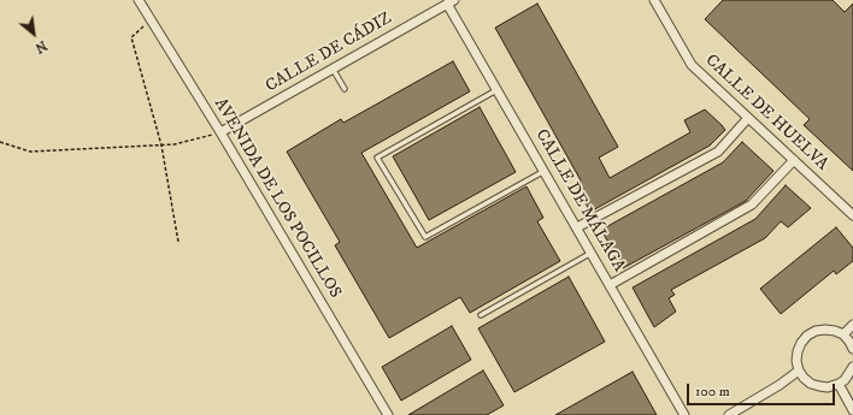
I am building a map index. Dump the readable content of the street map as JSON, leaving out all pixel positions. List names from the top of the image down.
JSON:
{
  "streets": {
    "street": [
      "CALLE DE CÁDIZ",
      "CALLE DE HUELVA",
      "AVENIDA DE LOS POCILLOS",
      "CALLE DE MÁLAGA"
    ]
  },
  "crossings": [
    ["CALLE DE CÁDIZ", "AVENIDA DE LOS POCILLOS"],
    ["CALLE DE CÁDIZ", "CALLE DE MÁLAGA"]
  ],
  "scale_bar": "100 m",
  "north": "bottom right"
}
